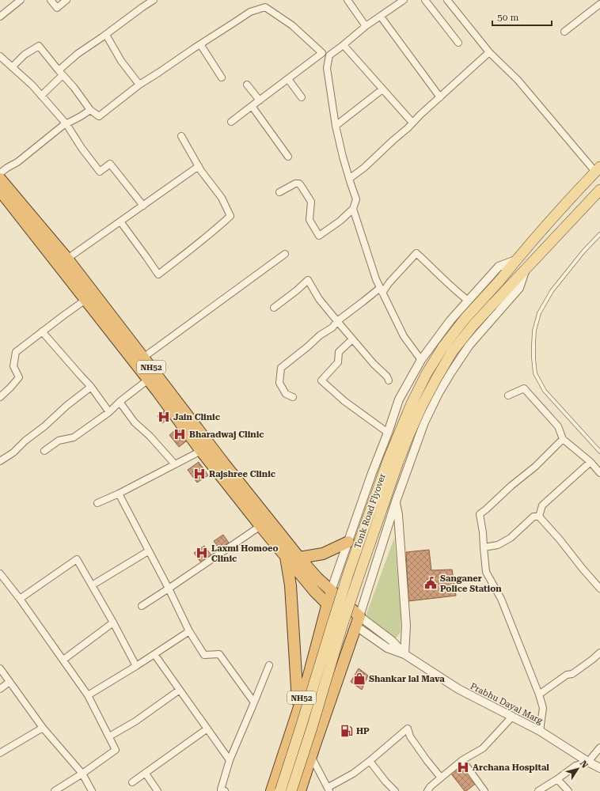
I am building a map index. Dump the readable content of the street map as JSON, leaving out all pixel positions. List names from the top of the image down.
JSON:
{
  "streets": {
    "highway": ["NH52"],
    "main road": ["Tonk Road Flyover"],
    "street": ["Prabhu Dayal Marg"]
  },
  "crossings": [
    ["NH52", "Prabhu Dayal Marg"]
  ],
  "places": {
    "hospital": [
      "Jain Clinic",
      "Bharadwaj Clinic",
      "Rajshree Clinic",
      "Laxmi Homoeo Clinic",
      "Archana Hospital"
    ],
    "public building": ["Sanganer Police Station"],
    "shop": ["Shankar lal Mava"],
    "fuel station": ["HP"]
  },
  "scale_bar": "50 m",
  "north": "top right"
}
